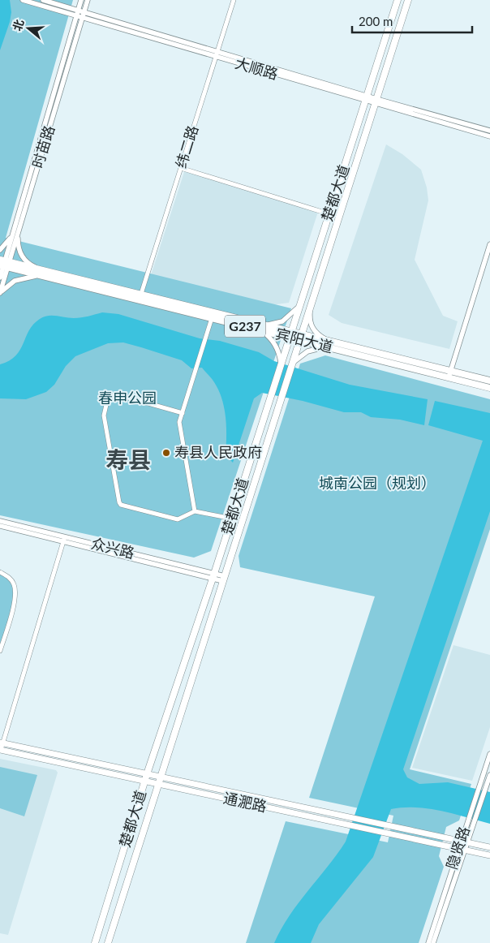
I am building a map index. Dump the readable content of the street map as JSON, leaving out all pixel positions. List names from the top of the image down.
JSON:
{
  "streets": {
    "main road": [
      "楚都大道",
      "G237",
      "宾阳大道",
      "通淝路"
    ],
    "street": [
      "大顺路",
      "时苗路",
      "纬二路",
      "众兴路",
      "隐贤路"
    ]
  },
  "crossings": [
    ["大顺路", "时苗路"],
    ["大顺路", "纬二路"],
    ["大顺路", "楚都大道"],
    ["时苗路", "宾阳大道"],
    ["纬二路", "宾阳大道"],
    ["楚都大道", "宾阳大道"],
    ["楚都大道", "众兴路"],
    ["楚都大道", "通淝路"],
    ["通淝路", "隐贤路"]
  ],
  "districts": ["寿县"],
  "parks": ["春申公园", "城南公园（规划）"],
  "places": ["寿县人民政府"],
  "scale_bar": "200 m",
  "north": "left"
}
